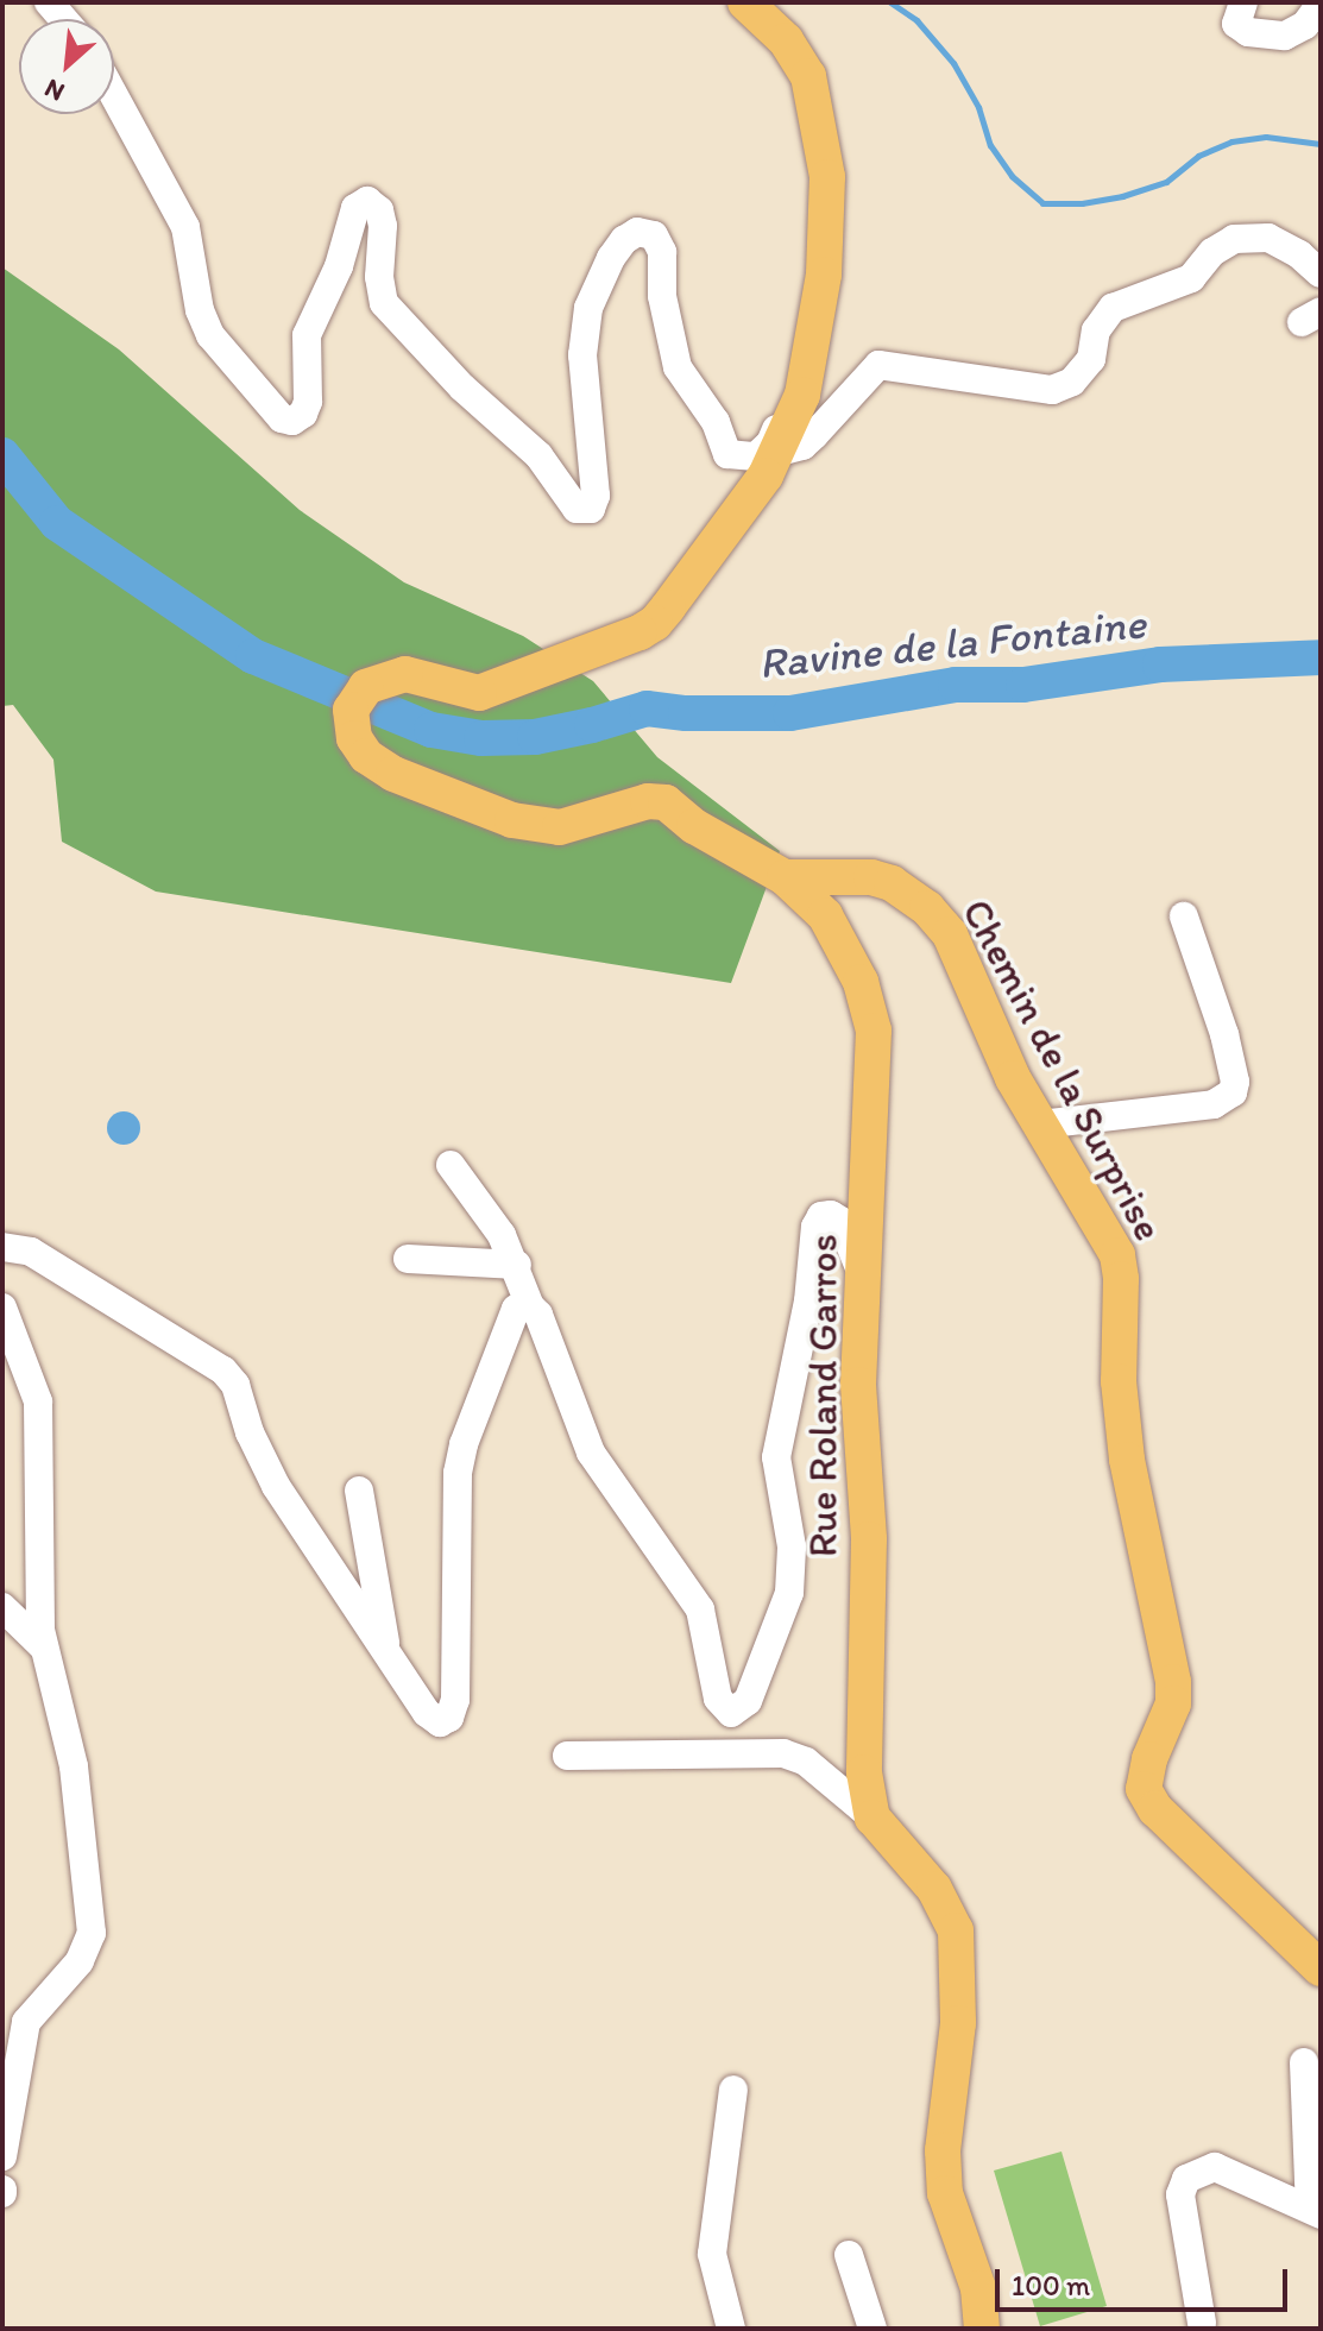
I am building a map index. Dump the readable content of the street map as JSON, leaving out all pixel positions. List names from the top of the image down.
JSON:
{
  "streets": {
    "main road": ["Chemin de la Surprise", "Rue Roland Garros"]
  },
  "crossings": [
    ["Chemin de la Surprise", "Rue Roland Garros"]
  ],
  "water": ["Ravine de la Fontaine"],
  "scale_bar": "100 m",
  "north": "bottom left"
}
